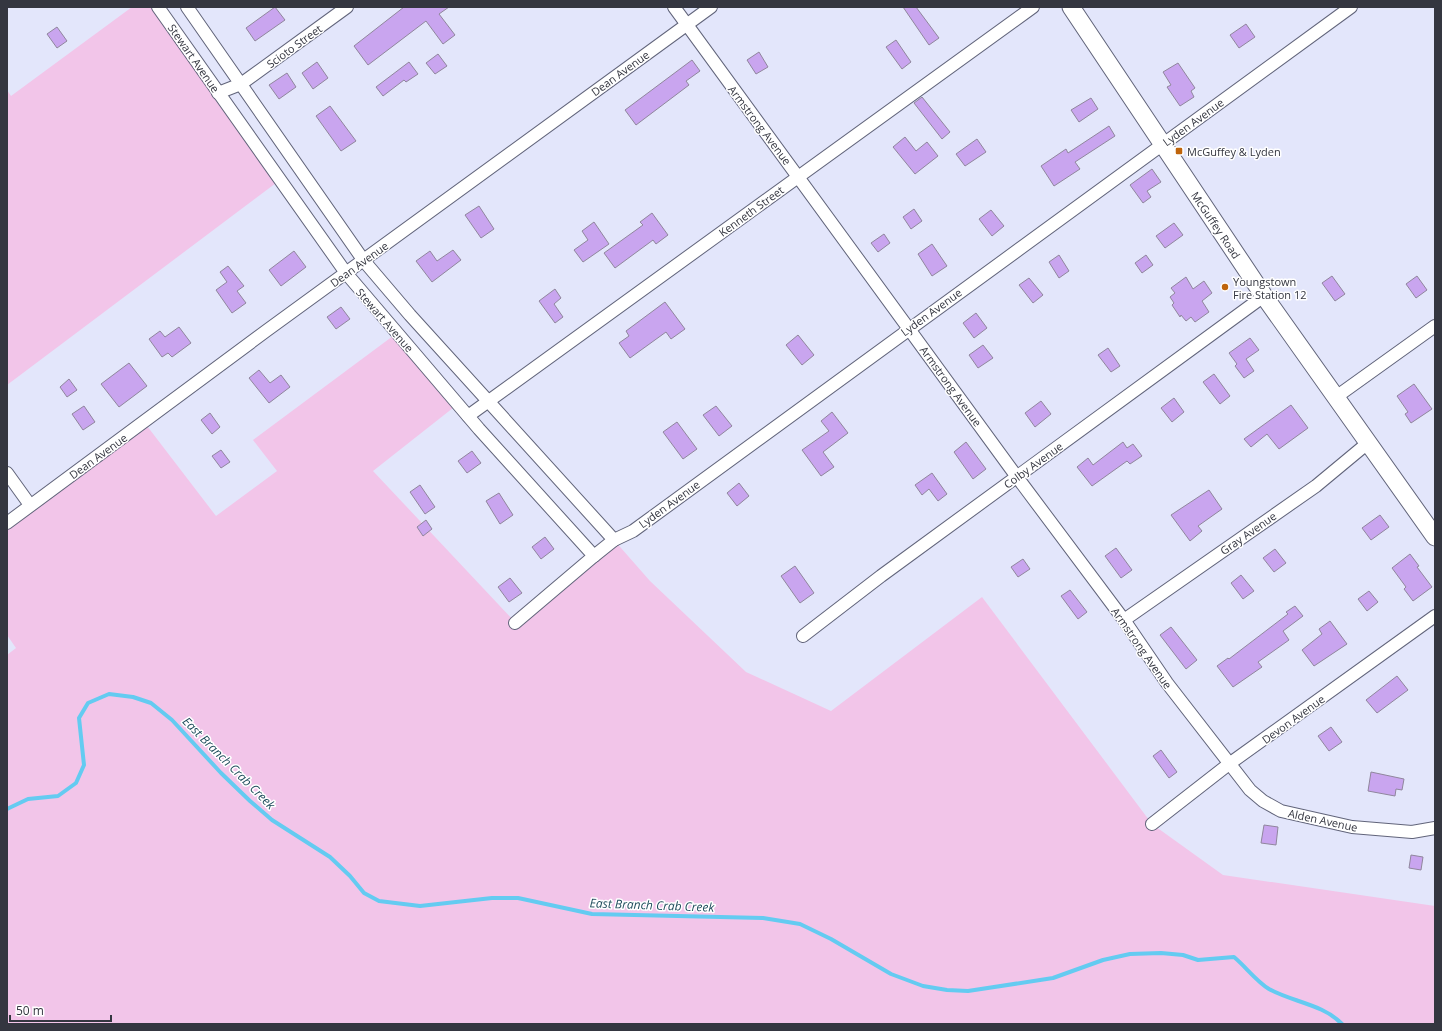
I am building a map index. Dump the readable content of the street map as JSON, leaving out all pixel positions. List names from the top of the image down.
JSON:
{
  "streets": {
    "street": [
      "Scioto Street",
      "Stewart Avenue",
      "Dean Avenue",
      "Lyden Avenue",
      "Armstrong Avenue",
      "Kenneth Street",
      "McGuffey Road",
      "Colby Avenue",
      "Gray Avenue",
      "Devon Avenue",
      "Alden Avenue"
    ]
  },
  "crossings": [
    ["Scioto Street", "Stewart Avenue"],
    ["Stewart Avenue", "Dean Avenue"],
    ["Stewart Avenue", "Lyden Avenue"],
    ["Stewart Avenue", "Kenneth Street"],
    ["Dean Avenue", "Armstrong Avenue"],
    ["Lyden Avenue", "Armstrong Avenue"],
    ["Lyden Avenue", "McGuffey Road"],
    ["Armstrong Avenue", "Kenneth Street"],
    ["Armstrong Avenue", "Colby Avenue"],
    ["Armstrong Avenue", "Gray Avenue"],
    ["Armstrong Avenue", "Devon Avenue"],
    ["Armstrong Avenue", "Alden Avenue"],
    ["McGuffey Road", "Colby Avenue"],
    ["McGuffey Road", "Gray Avenue"],
    ["Devon Avenue", "Alden Avenue"]
  ],
  "water": ["East Branch Crab Creek"],
  "places": {
    "transit": ["McGuffey & Lyden"],
    "other": ["Youngstown Fire Station 12"]
  },
  "scale_bar": "50 m"
}
